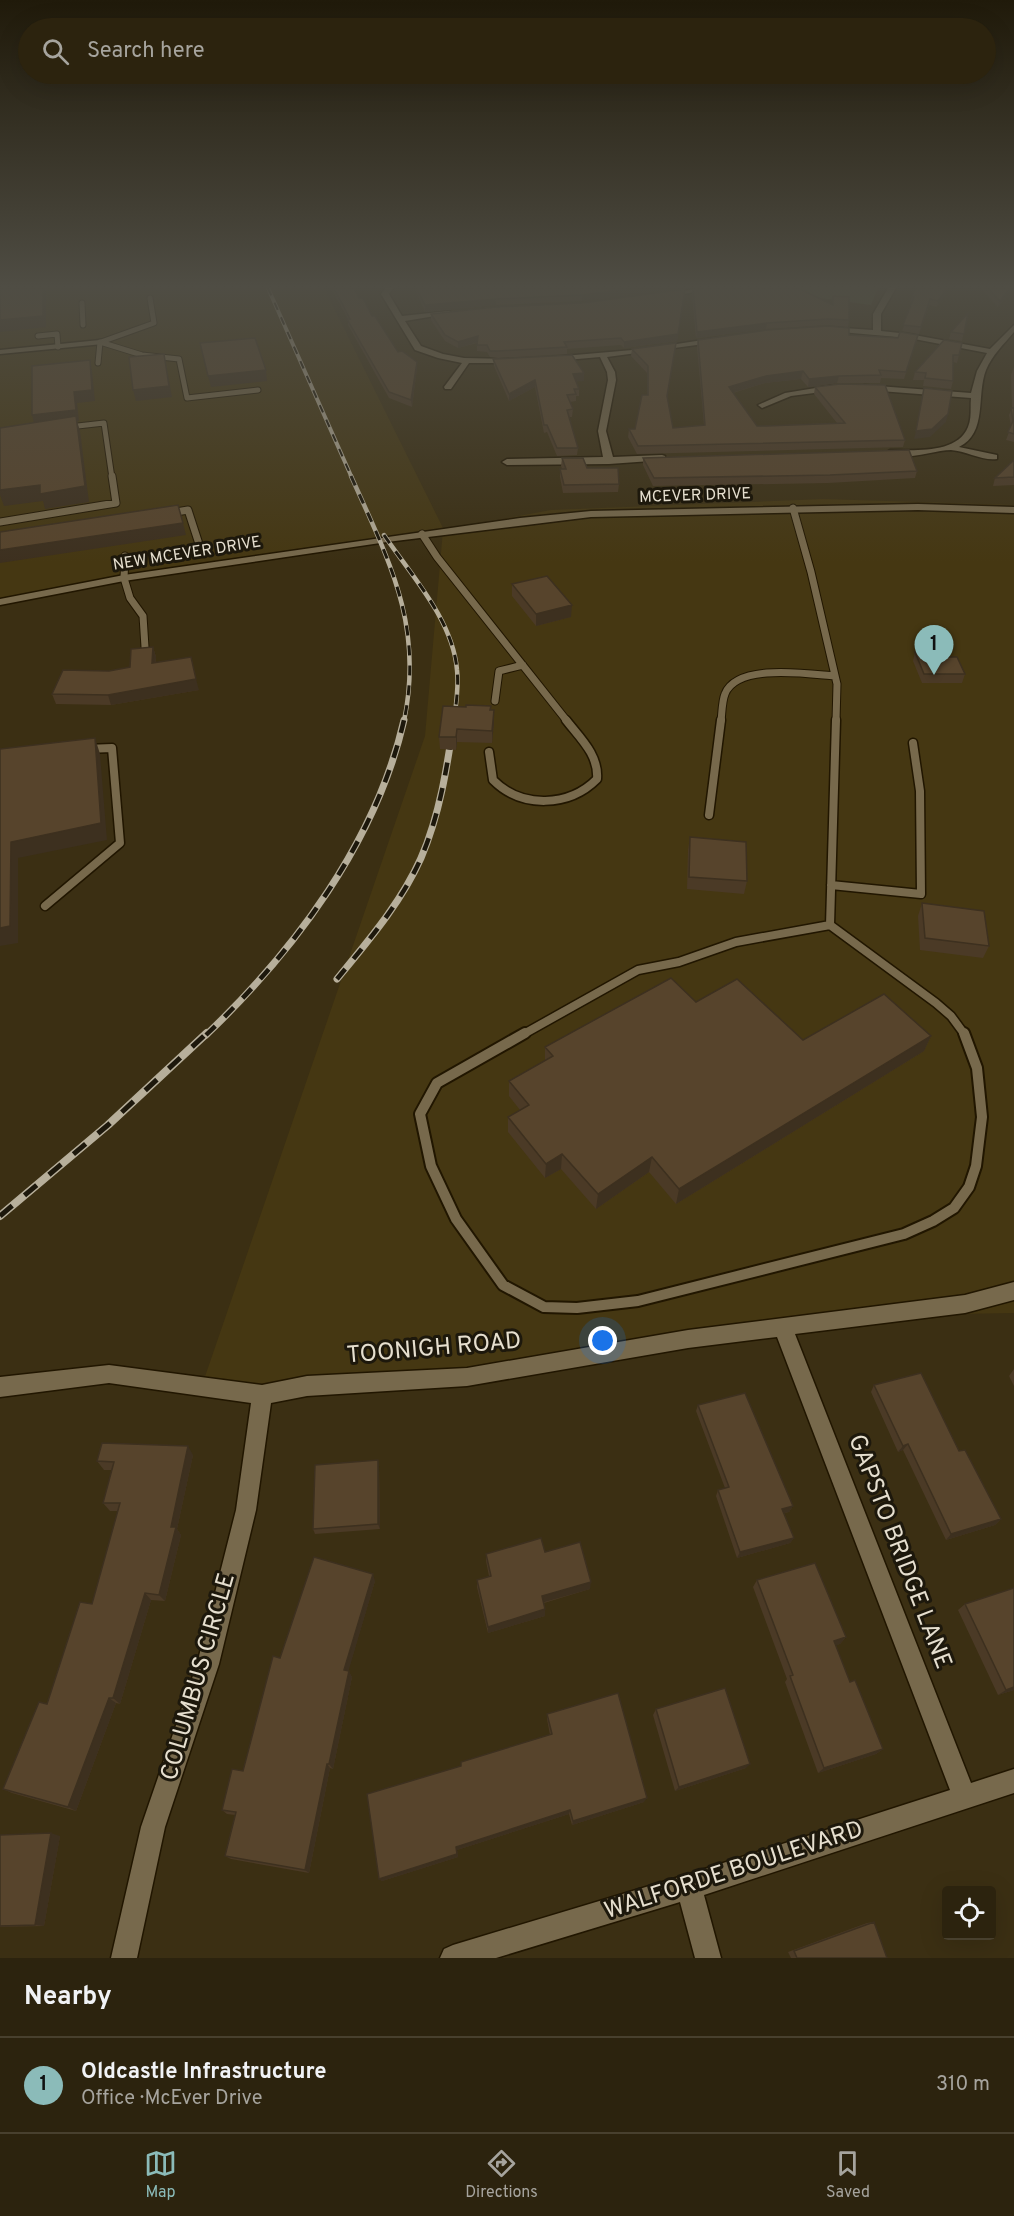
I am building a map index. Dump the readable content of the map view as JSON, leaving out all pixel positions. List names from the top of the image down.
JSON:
{
  "streets": {
    "street": [
      "MCEVER DRIVE",
      "NEW MCEVER DRIVE",
      "TOONIGH ROAD",
      "GAPSTO BRIDGE LANE",
      "COLUMBUS CIRCLE",
      "WALFORDE BOULEVARD"
    ]
  },
  "crossings": [
    ["MCEVER DRIVE", "NEW MCEVER DRIVE"],
    ["TOONIGH ROAD", "GAPSTO BRIDGE LANE"],
    ["TOONIGH ROAD", "COLUMBUS CIRCLE"],
    ["GAPSTO BRIDGE LANE", "WALFORDE BOULEVARD"]
  ],
  "page": {
    "search": "Search here",
    "pins": "1",
    "heading": "Nearby",
    "list": [
      {
        "mark": "1",
        "name": "Oldcastle Infrastructure",
        "note": "Office · McEver Drive",
        "value": "310 m"
      }
    ],
    "nav": ["Map", "Directions", "Saved"]
  }
}
